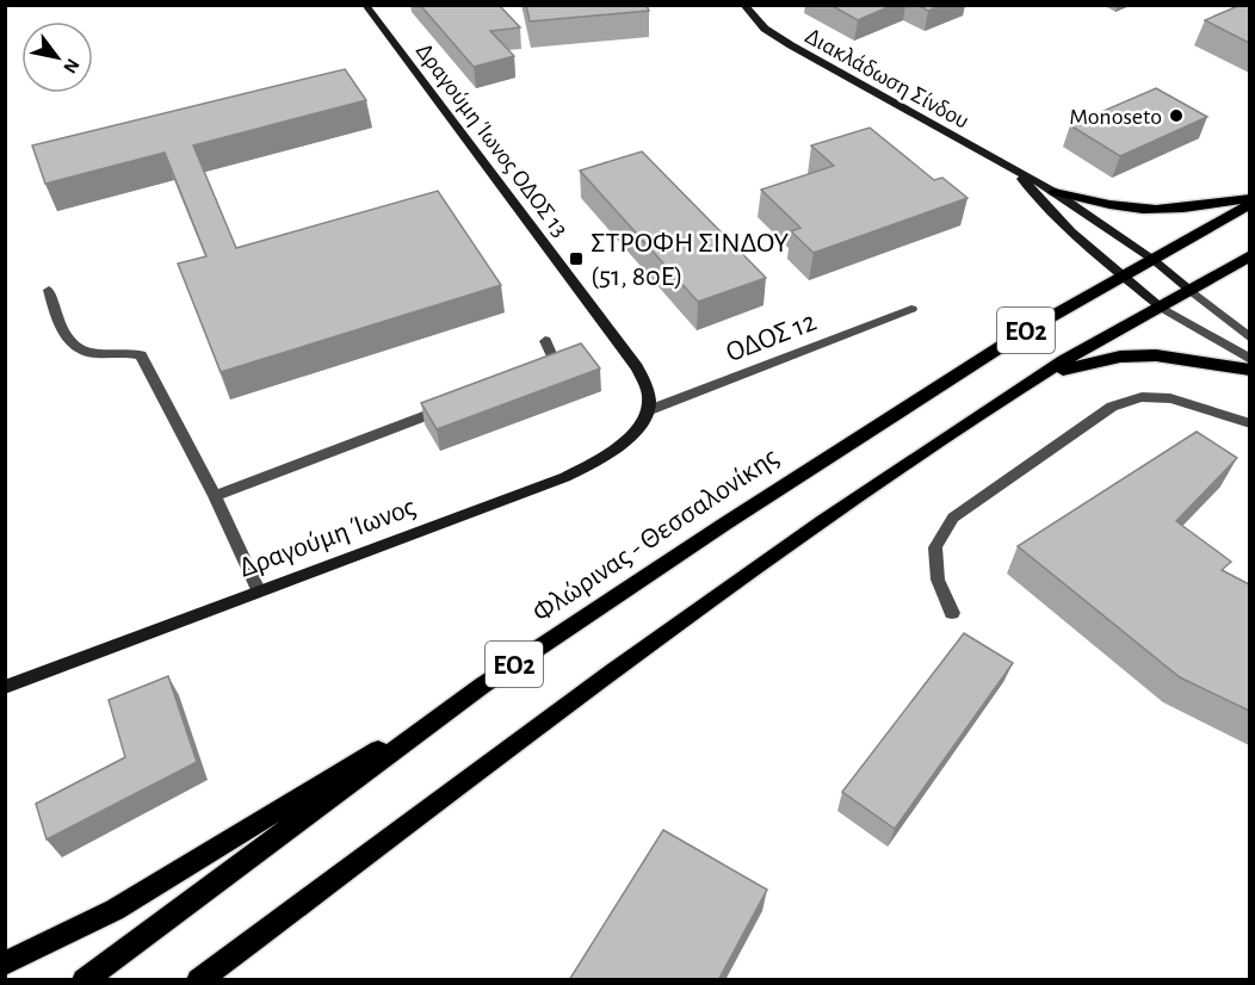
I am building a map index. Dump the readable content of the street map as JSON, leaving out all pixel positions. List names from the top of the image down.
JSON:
{
  "streets": {
    "main road": [
      "Διακλάδωση Σίνδου",
      "Δραγούμη Ίωνος ΟΔΟΣ 13",
      "ΕΟ2",
      "Φλώρινας - Θεσσαλονίκης",
      "Δραγούμη Ίωνος"
    ],
    "street": ["ΟΔΟΣ 12"]
  },
  "crossings": [
    ["Διακλάδωση Σίνδου", "ΕΟ2"],
    ["Διακλάδωση Σίνδου", "Φλώρινας - Θεσσαλονίκης"],
    ["Δραγούμη Ίωνος ΟΔΟΣ 13", "ΟΔΟΣ 12"],
    ["Δραγούμη Ίωνος ΟΔΟΣ 13", "Δραγούμη Ίωνος"],
    ["ΟΔΟΣ 12", "Δραγούμη Ίωνος"]
  ],
  "places": {
    "other": ["Monoseto"],
    "transit": ["ΣΤΡΟΦΗ ΣΙΝΔΟΥ (51, 80Ε)"]
  },
  "north": "bottom right"
}
